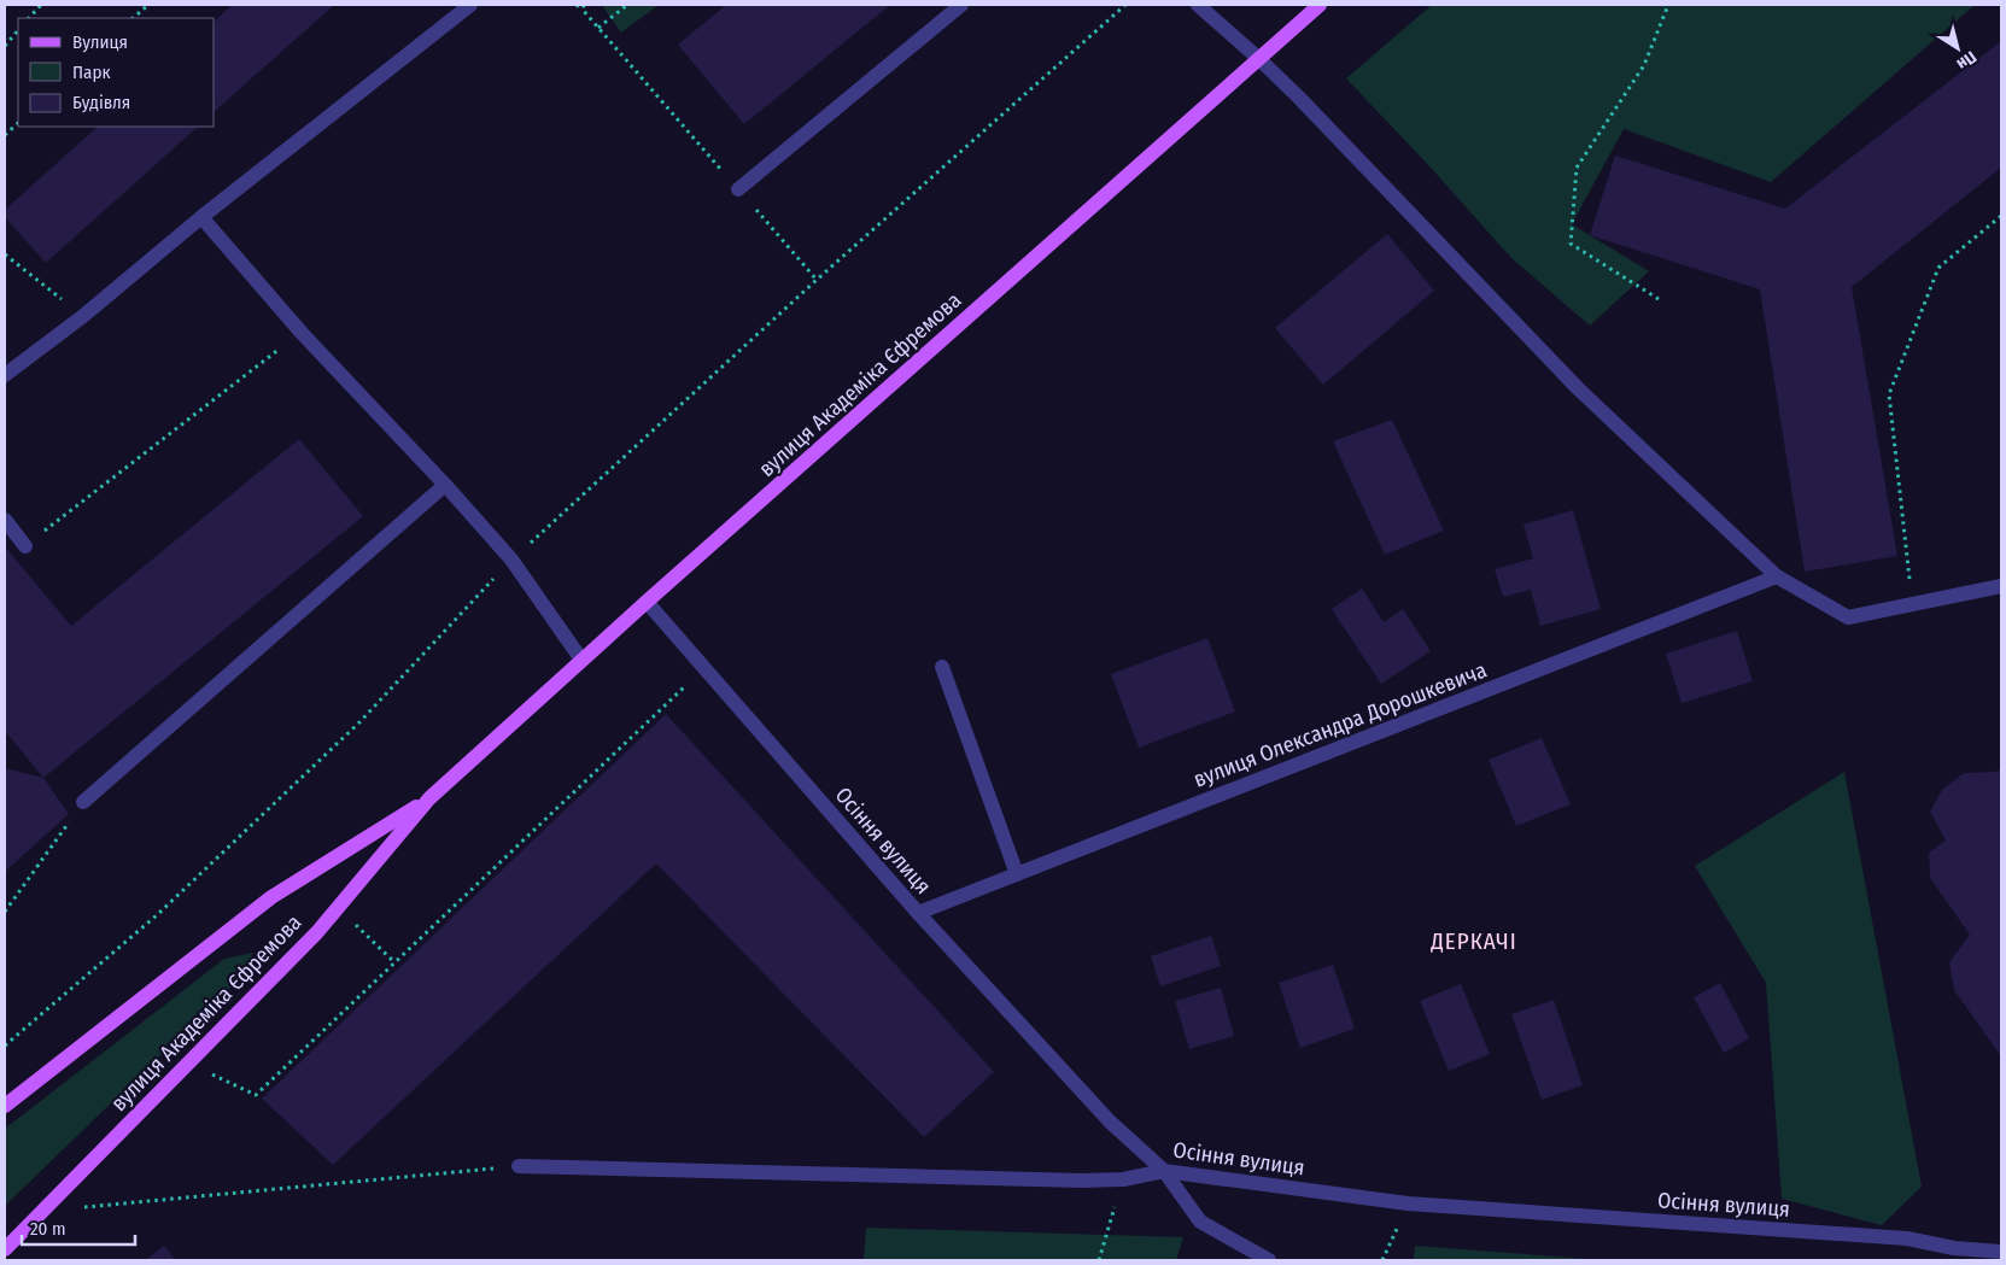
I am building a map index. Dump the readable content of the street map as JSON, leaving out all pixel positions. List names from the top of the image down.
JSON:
{
  "streets": {
    "main road": ["вулиця Академіка Єфремова"],
    "street": ["вулиця Олександра Дорошкевича", "Осіння вулиця"]
  },
  "crossings": [
    ["вулиця Академіка Єфремова", "Осіння вулиця"],
    ["вулиця Олександра Дорошкевича", "Осіння вулиця"]
  ],
  "districts": ["ДЕРКАЧІ"],
  "legend": ["Вулиця", "Парк", "Будівля"],
  "scale_bar": "20 m",
  "north": "bottom right"
}
